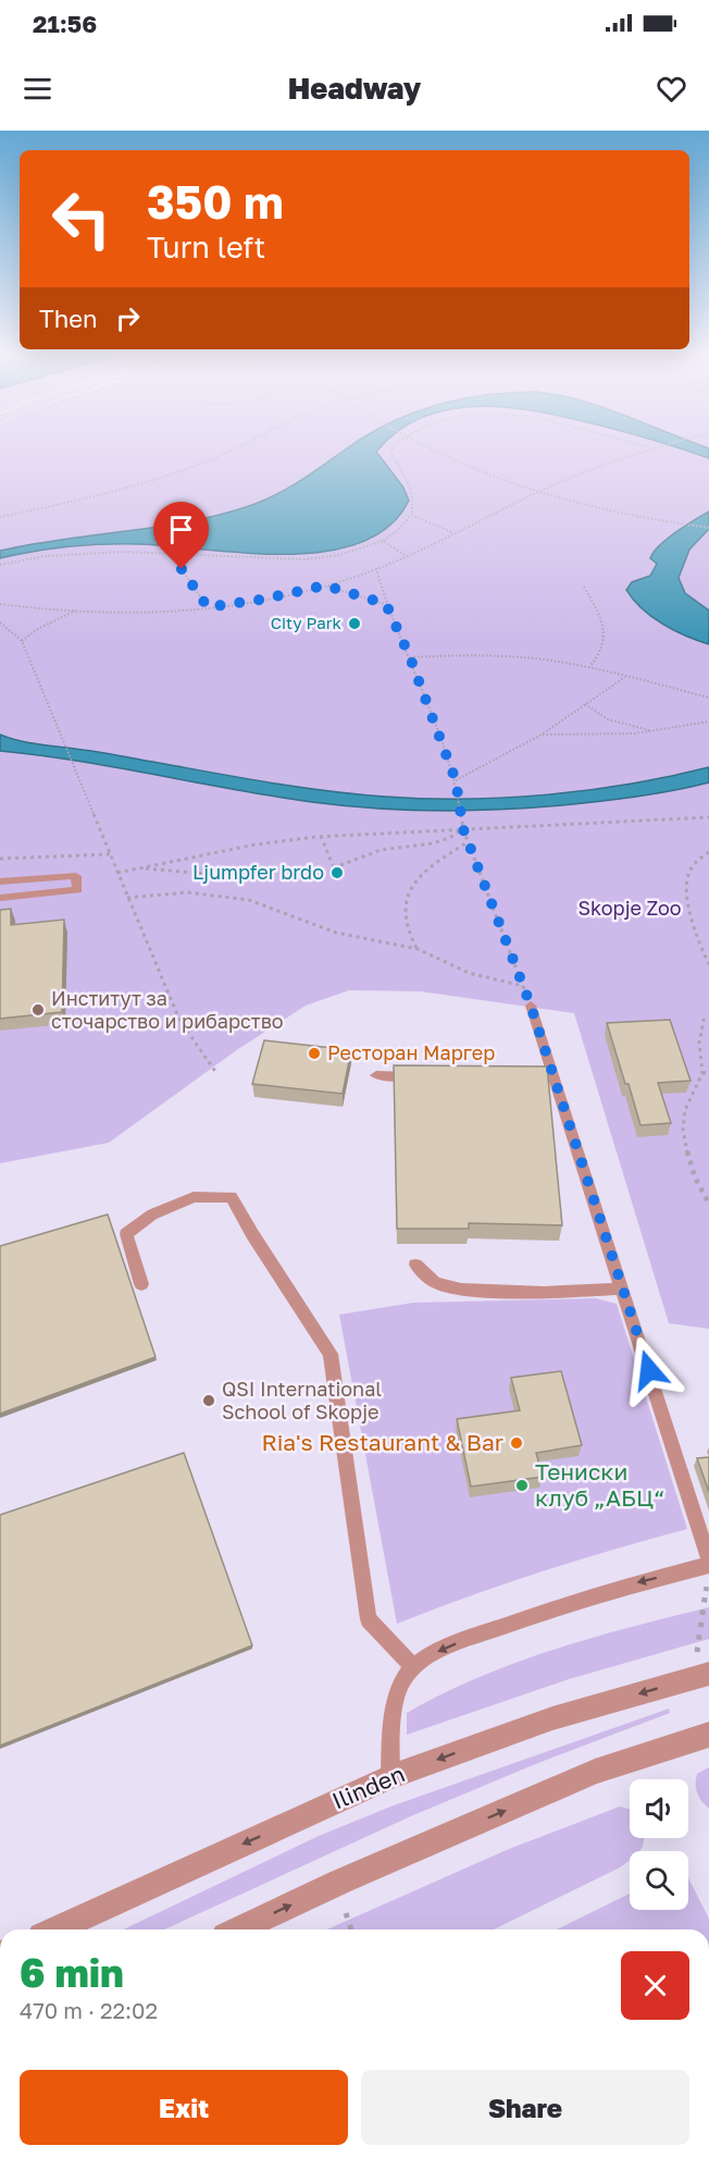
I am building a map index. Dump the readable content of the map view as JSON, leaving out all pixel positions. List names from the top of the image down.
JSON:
{
  "streets": {
    "street": ["Ilinden"]
  },
  "parks": ["Skopje Zoo"],
  "places": [
    "City Park",
    "Ljumpfer brdo",
    "Институт за сточарство и рибарство",
    "Ресторан Маргер",
    "QSI International School of Skopje",
    "Ria's Restaurant & Bar",
    "Тениски клуб „АБЦ“"
  ],
  "page": {
    "status": "21:56",
    "header": "Headway",
    "turn": ["350 m", "Turn left"],
    "then": "Then",
    "heading": ["6 min", "470 m · 22:02"],
    "buttons": ["Exit", "Share"]
  }
}
